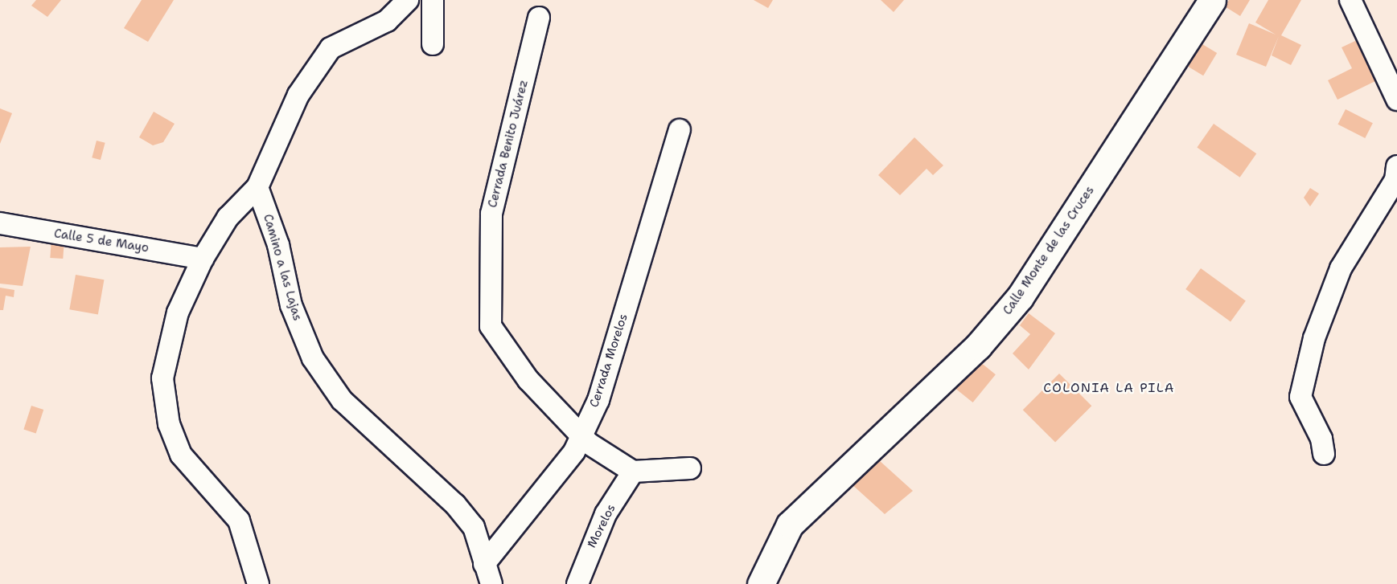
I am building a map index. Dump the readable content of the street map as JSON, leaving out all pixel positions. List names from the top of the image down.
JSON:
{
  "streets": {
    "street": [
      "Cerrada Benito Juárez",
      "Calle 5 de Mayo",
      "Calle Monte de las Cruces",
      "Camino a las Lajas",
      "Cerrada Morelos",
      "Morelos"
    ]
  },
  "crossings": [
    ["Cerrada Benito Juárez", "Cerrada Morelos"],
    ["Cerrada Benito Juárez", "Morelos"],
    ["Camino a las Lajas", "Cerrada Morelos"]
  ],
  "districts": ["COLONIA LA PILA"]
}
